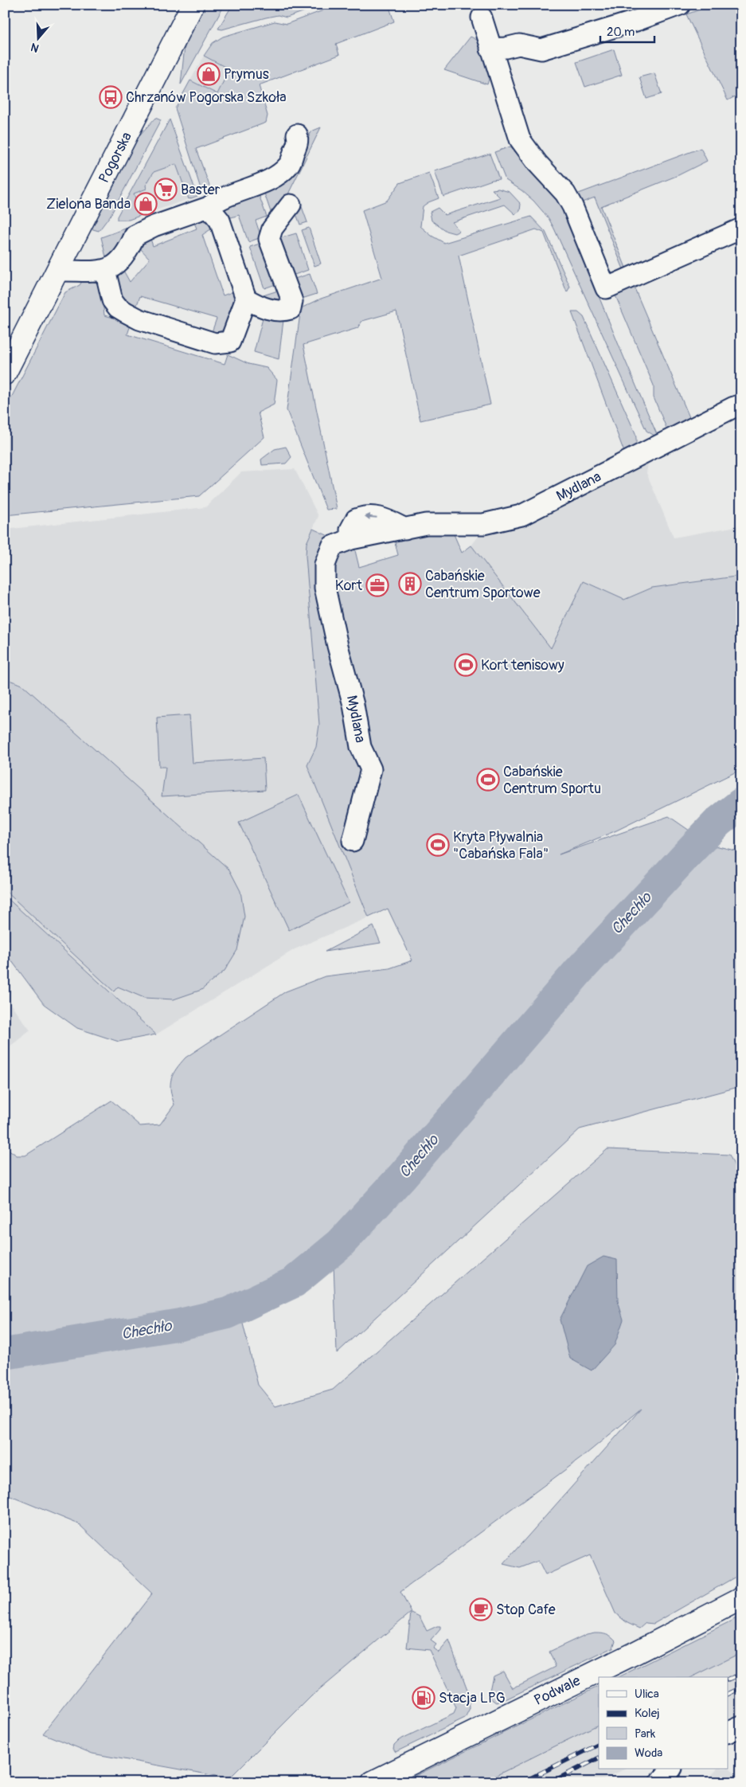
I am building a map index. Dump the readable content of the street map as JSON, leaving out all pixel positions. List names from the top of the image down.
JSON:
{
  "streets": {
    "street": ["Pogorska", "Mydlana", "Podwale"]
  },
  "water": ["Chechło"],
  "places": {
    "shop": ["Prymus", "Zielona Banda"],
    "bus stop": ["Chrzanów Pogorska Szkoła"],
    "supermarket": ["Baster"],
    "building": ["Cabańskie Centrum Sportowe"],
    "office": ["Kort"],
    "sports": ["Kort tenisowy", "Cabańskie Centrum Sportu", "Kryta Pływalnia \"Cabańska Fala\""],
    "cafe": ["Stop Cafe"],
    "fuel station": ["Stacja LPG"]
  },
  "legend": [
    "Ulica",
    "Kolej",
    "Park",
    "Woda"
  ],
  "scale_bar": "20 m",
  "north": "bottom"
}
